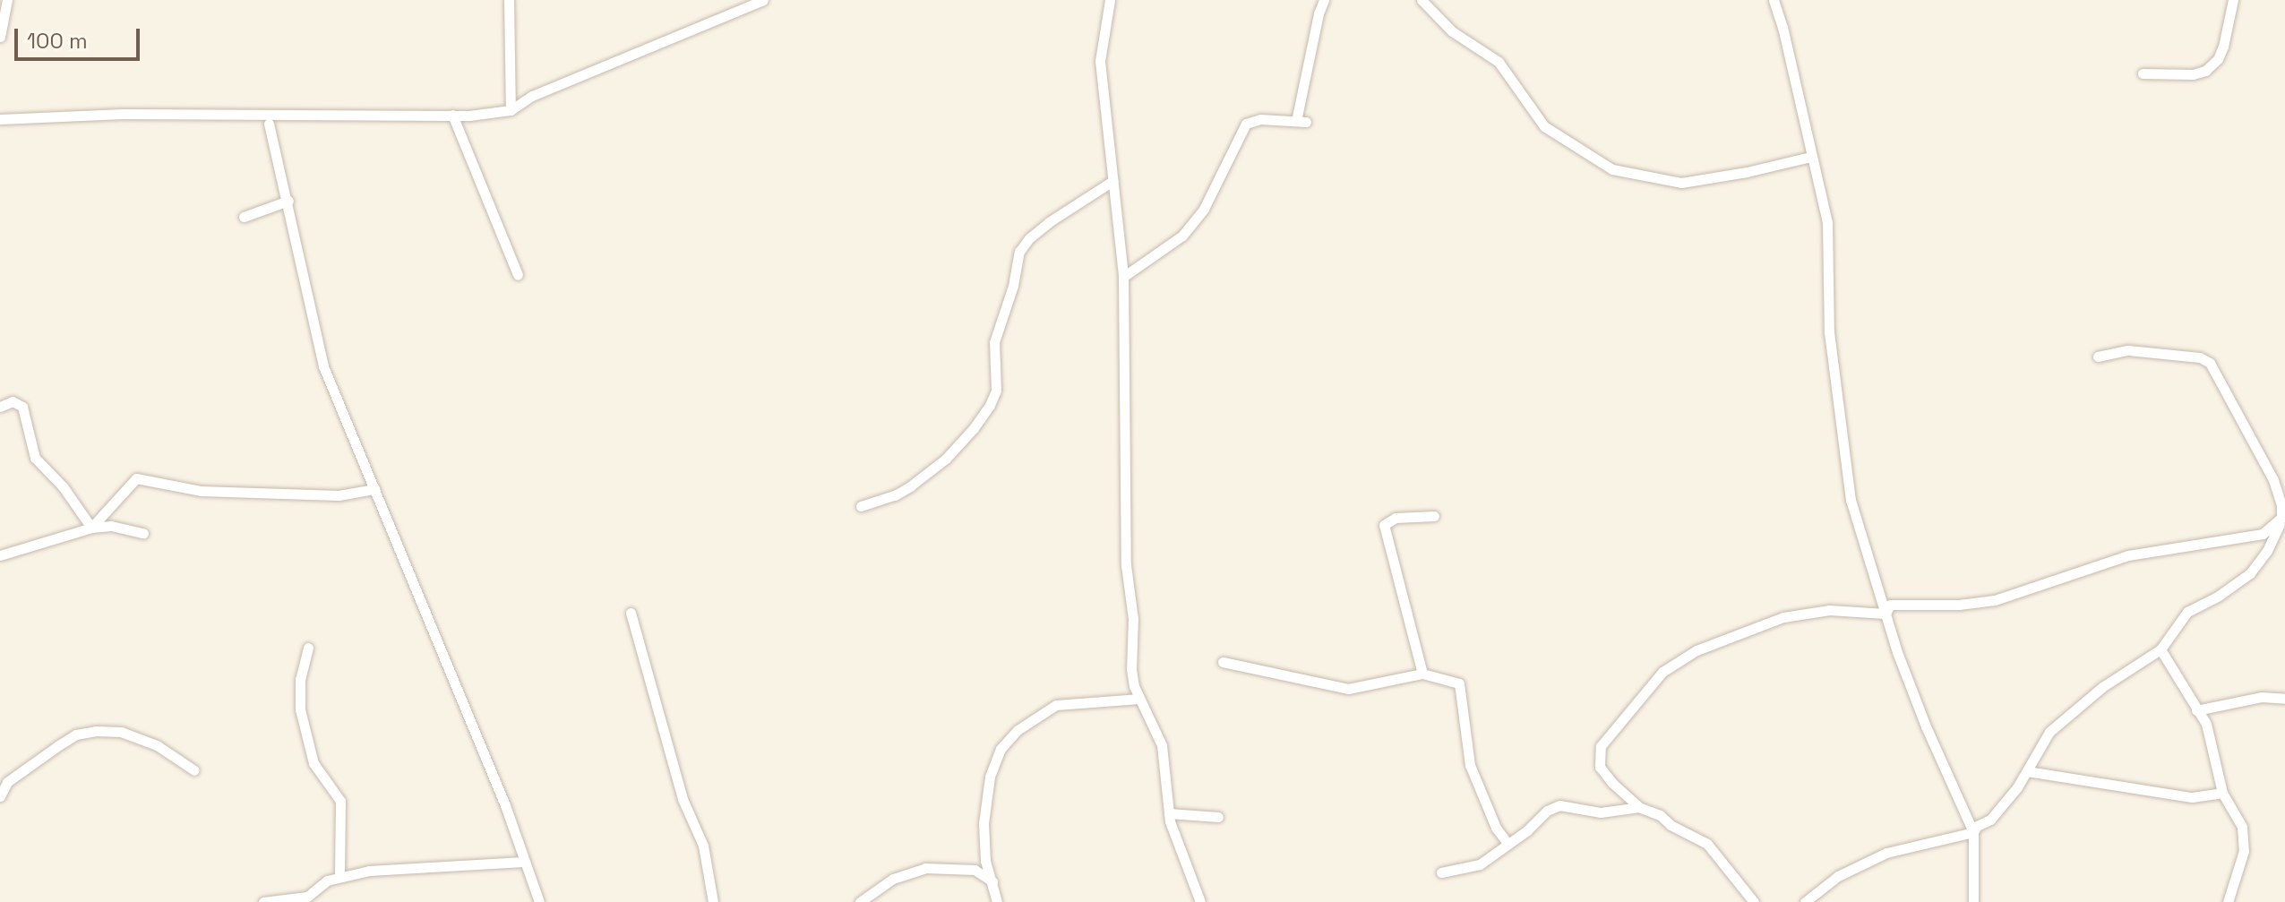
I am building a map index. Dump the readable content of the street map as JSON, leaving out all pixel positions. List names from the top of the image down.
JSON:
{
  "scale_bar": "100 m"
}
